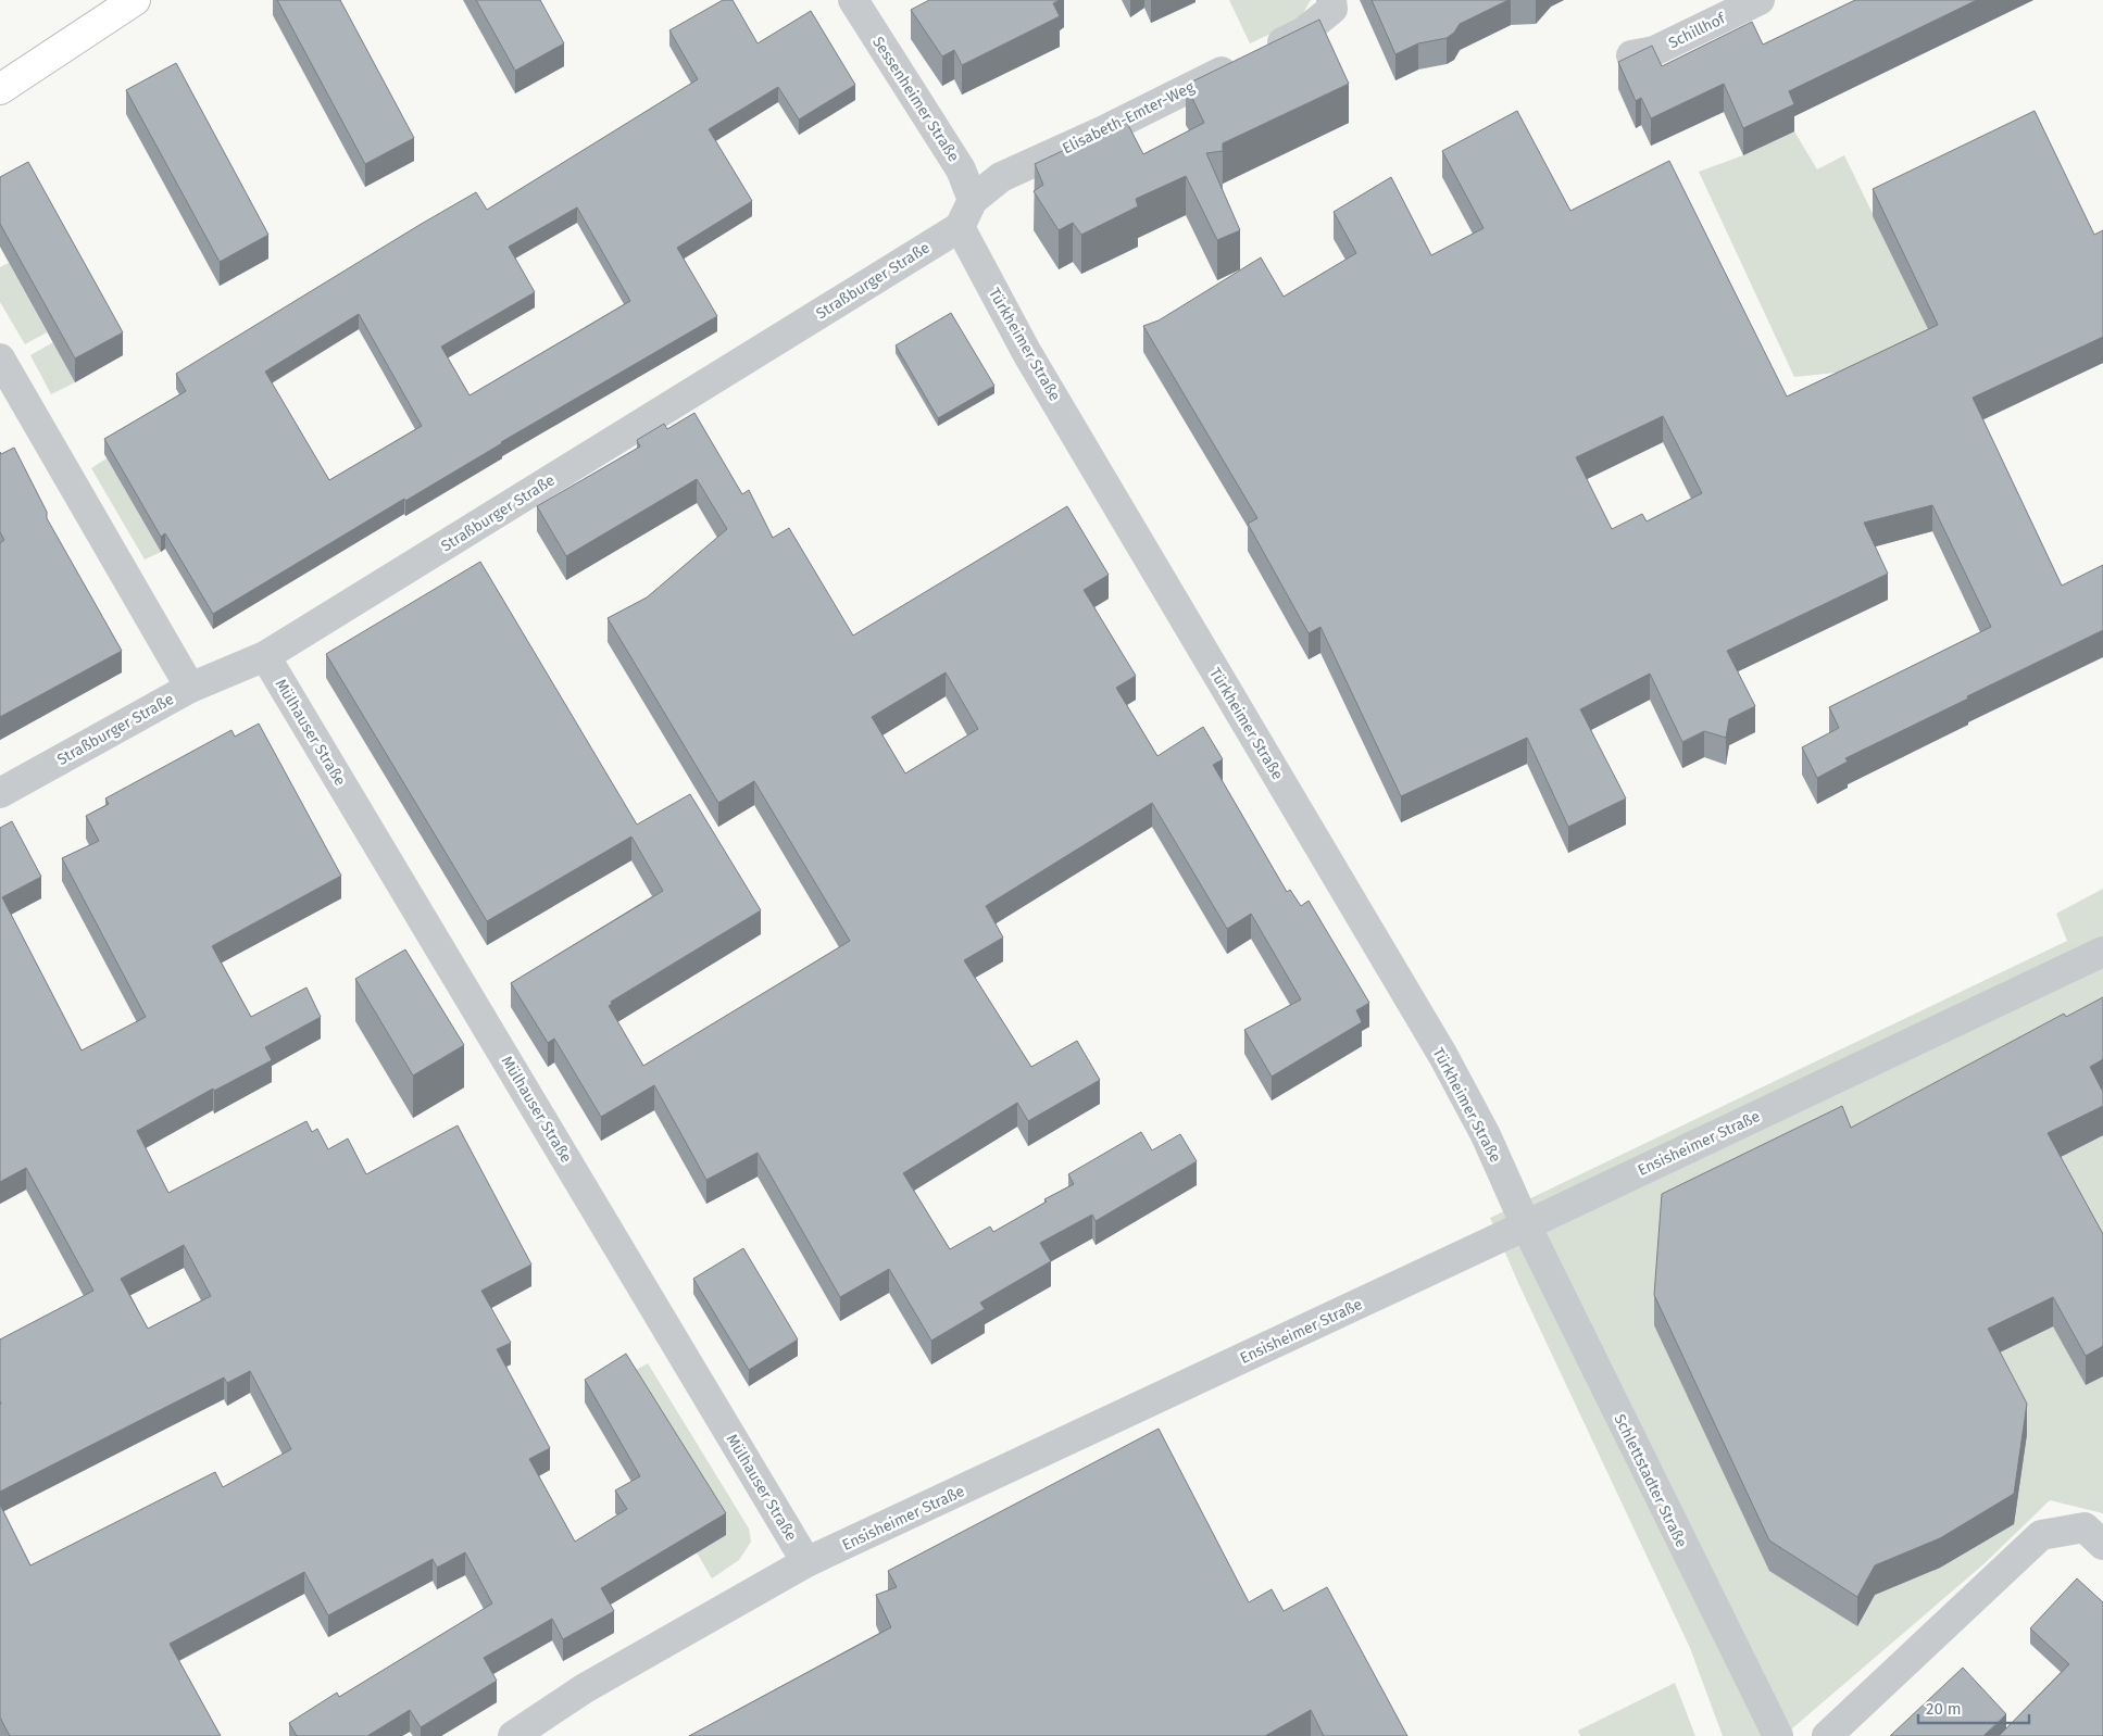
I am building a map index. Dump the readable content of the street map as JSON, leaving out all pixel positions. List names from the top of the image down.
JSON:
{
  "streets": {
    "street": [
      "Schillhof",
      "Sessenheimer Straße",
      "Elisabeth-Emter-Weg",
      "Straßburger Straße",
      "Türkheimer Straße",
      "Mülhauser Straße",
      "Ensisheimer Straße",
      "Schlettstadter Straße"
    ]
  },
  "crossings": [
    ["Sessenheimer Straße", "Elisabeth-Emter-Weg"],
    ["Straßburger Straße", "Türkheimer Straße"],
    ["Straßburger Straße", "Mülhauser Straße"],
    ["Türkheimer Straße", "Ensisheimer Straße"],
    ["Türkheimer Straße", "Schlettstadter Straße"],
    ["Mülhauser Straße", "Ensisheimer Straße"],
    ["Ensisheimer Straße", "Schlettstadter Straße"]
  ],
  "scale_bar": "20 m"
}
